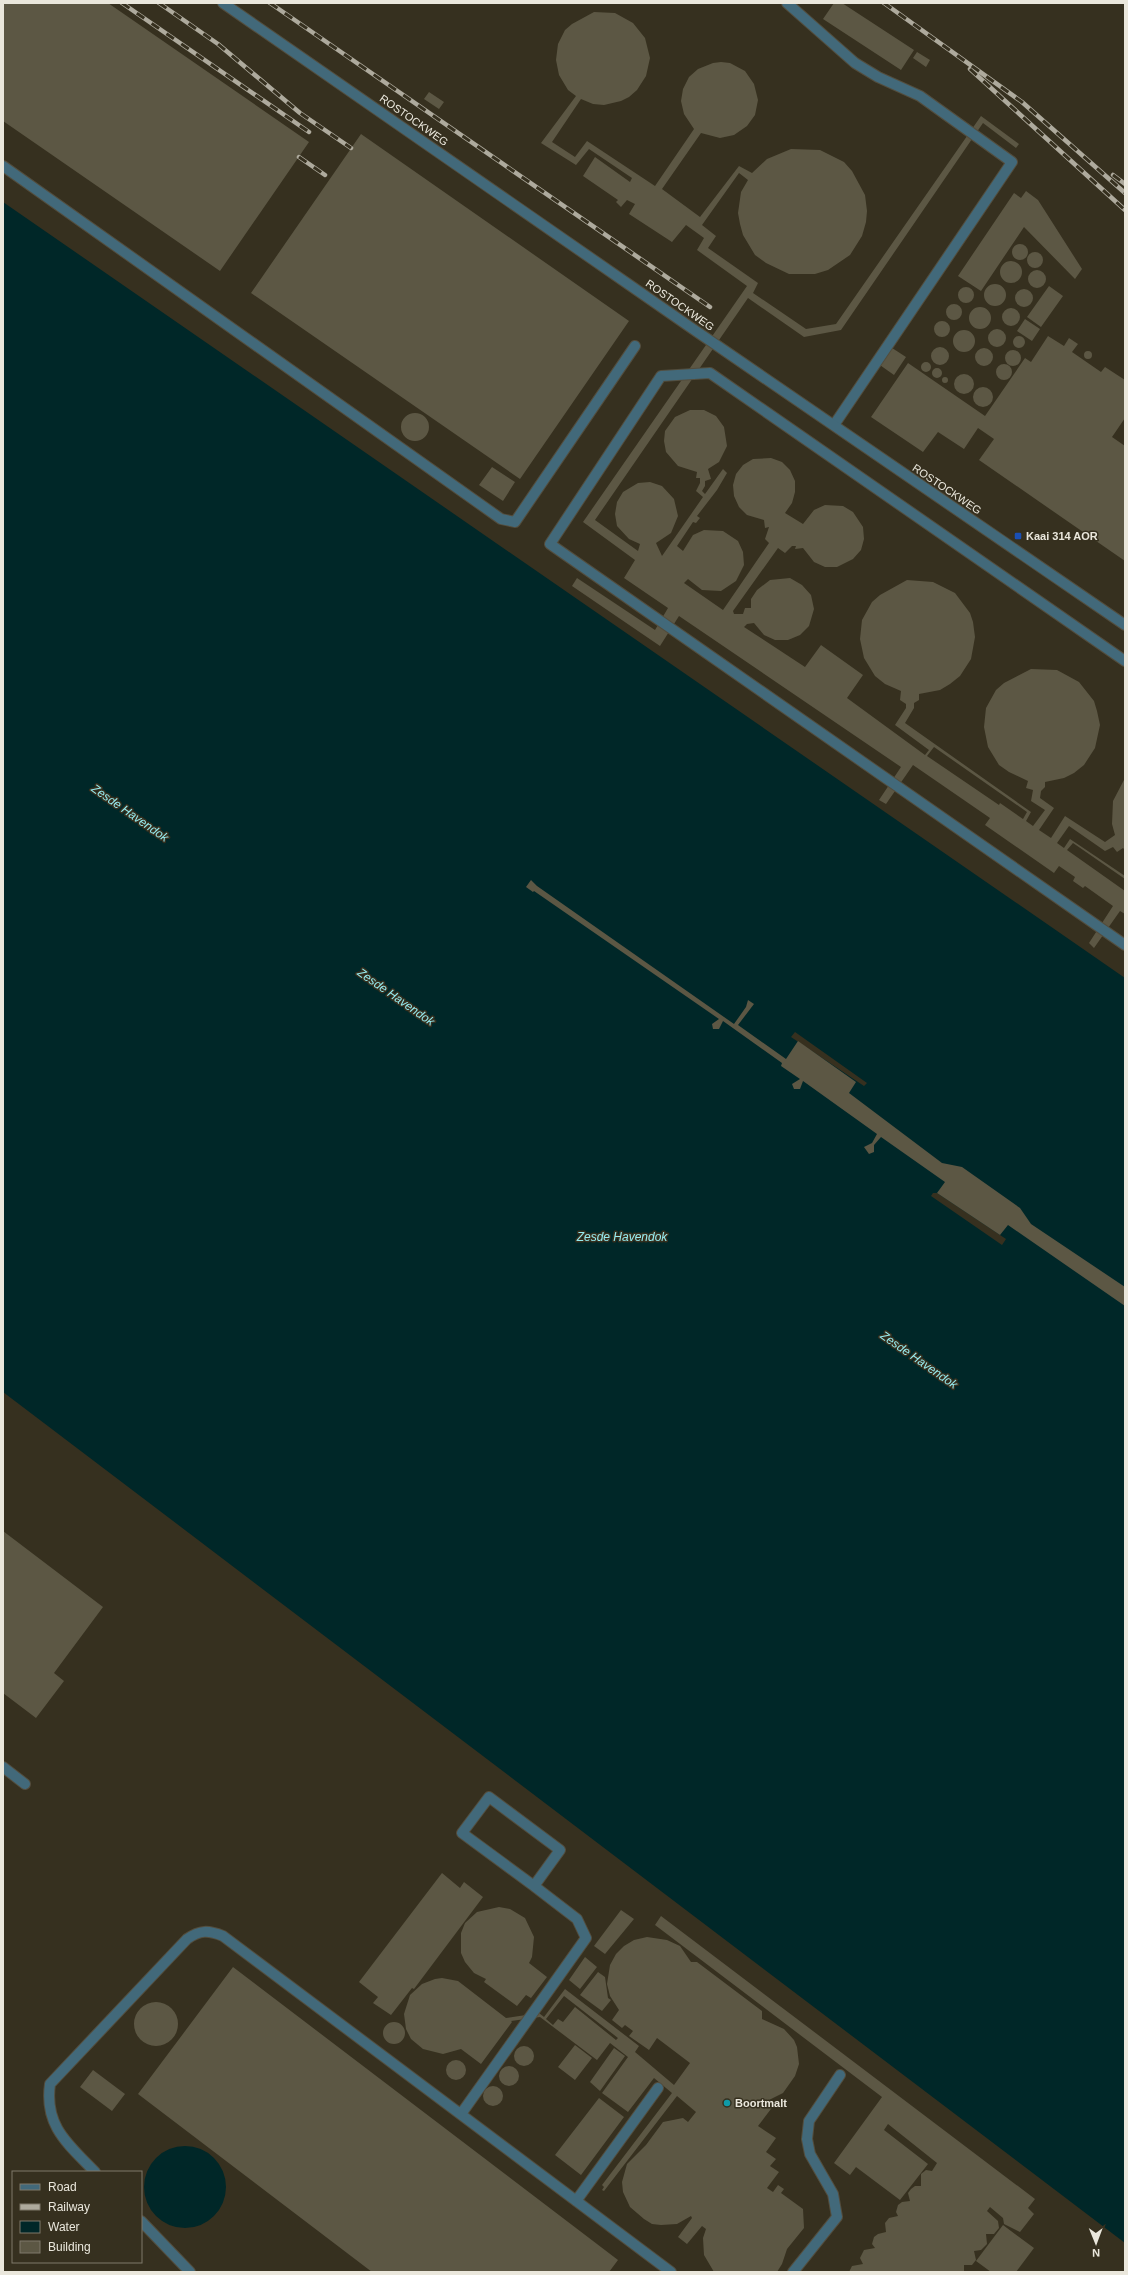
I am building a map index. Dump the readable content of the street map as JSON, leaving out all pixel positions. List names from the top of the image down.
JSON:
{
  "streets": {
    "street": ["ROSTOCKWEG"]
  },
  "water": ["Zesde Havendok"],
  "places": {
    "transit": ["Kaai 314 AOR"],
    "other": ["Boortmalt"]
  },
  "legend": [
    "Road",
    "Railway",
    "Water",
    "Building"
  ],
  "north": "bottom"
}
